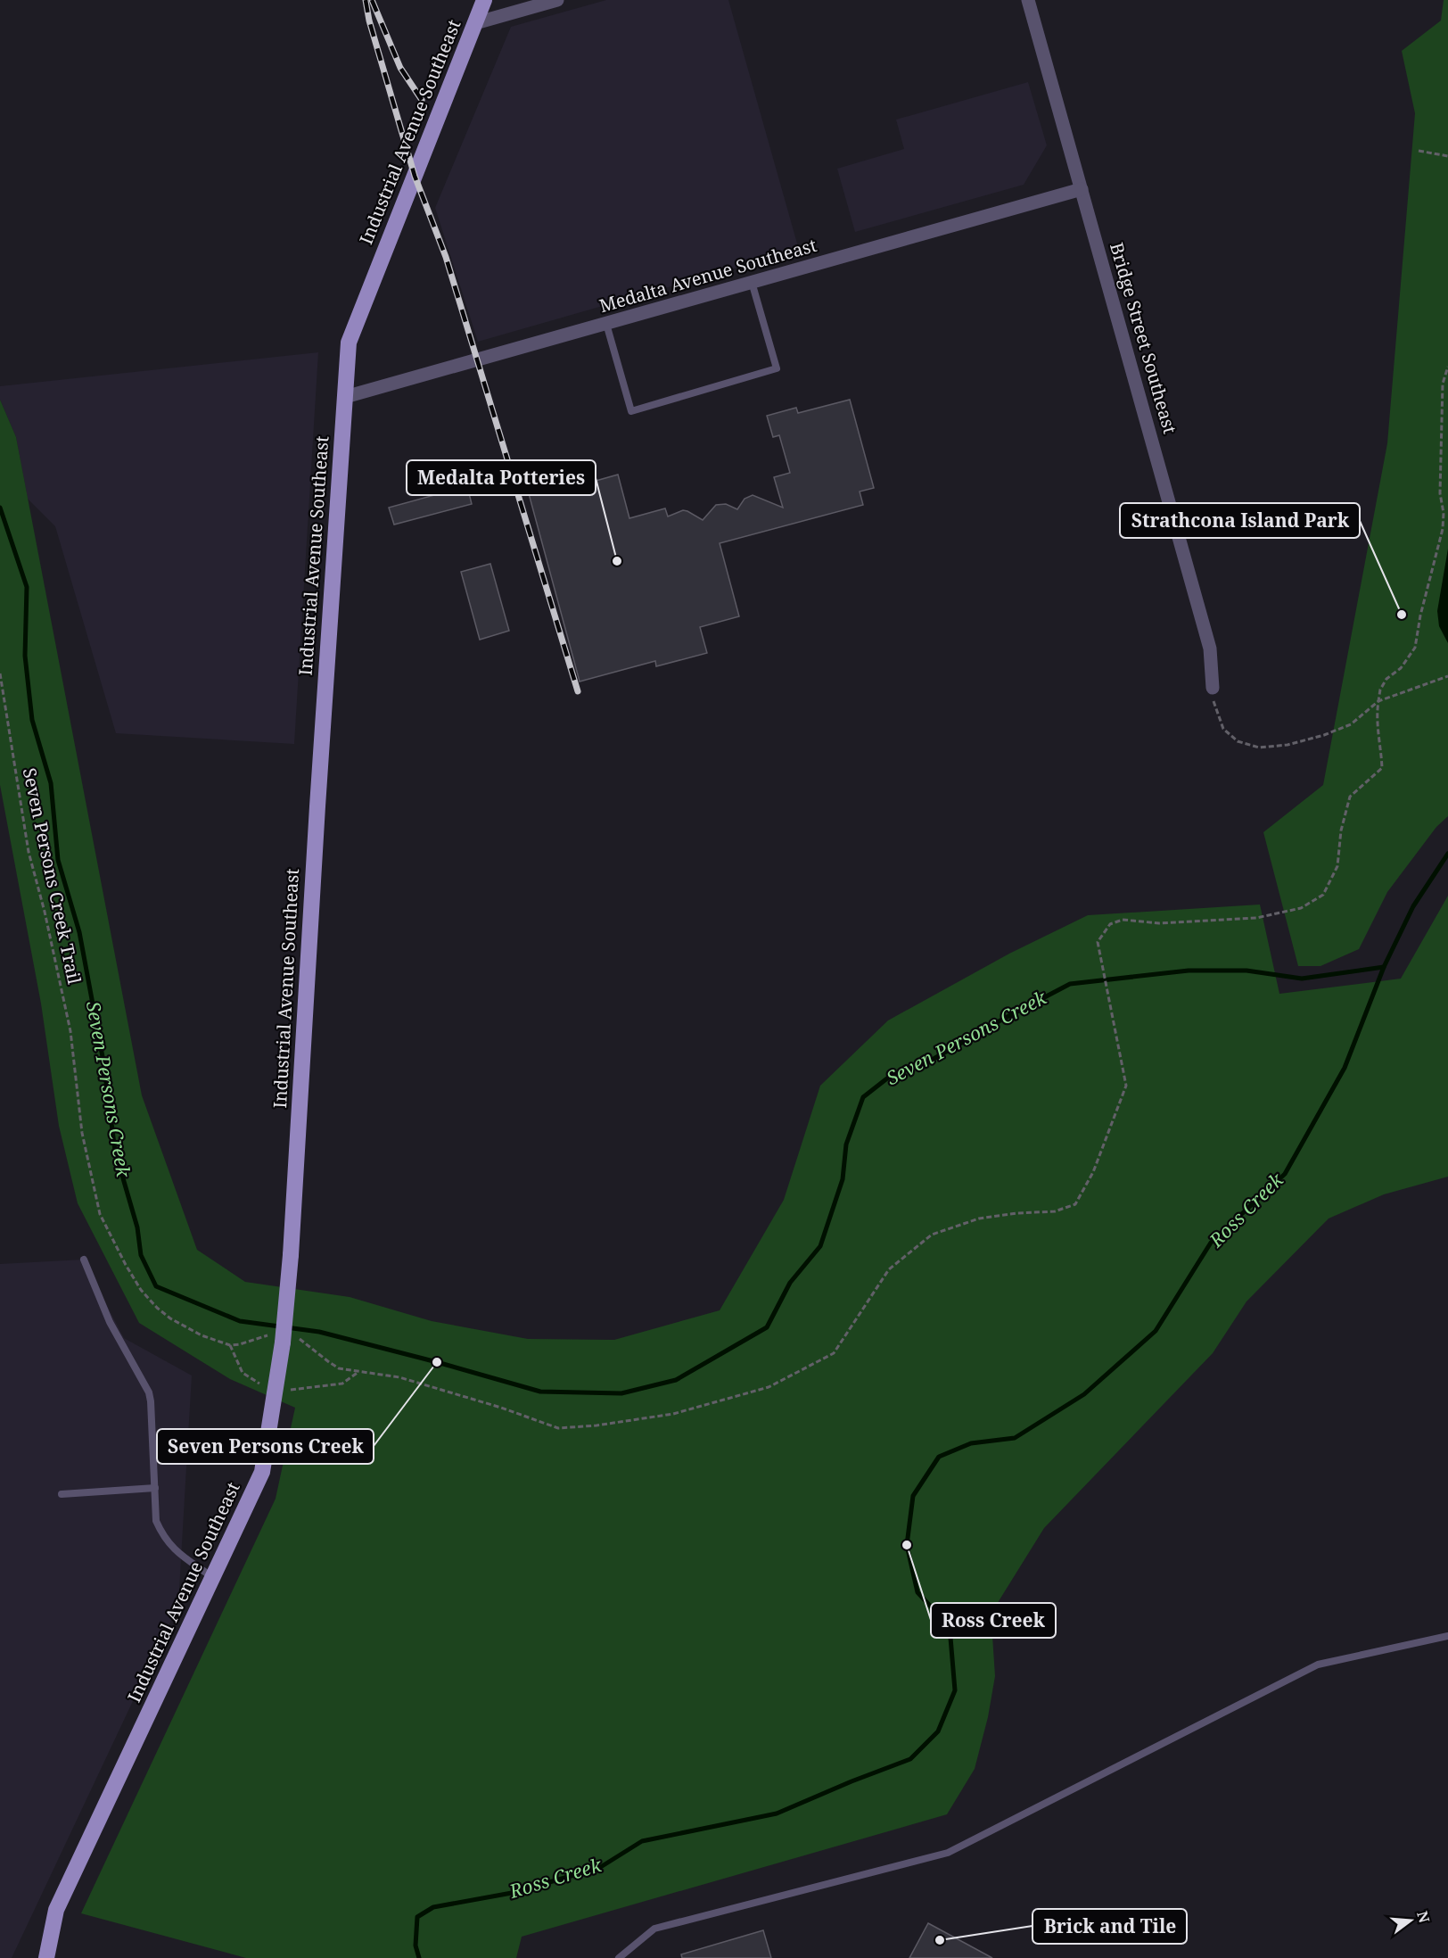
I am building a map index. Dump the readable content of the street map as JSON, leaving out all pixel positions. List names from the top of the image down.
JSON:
{
  "streets": {
    "main road": ["Industrial Avenue Southeast"],
    "street": ["Medalta Avenue Southeast", "Bridge Street Southeast"],
    "path": ["Seven Persons Creek Trail"]
  },
  "crossings": [
    ["Industrial Avenue Southeast", "Medalta Avenue Southeast"],
    ["Industrial Avenue Southeast", "Seven Persons Creek Trail"],
    ["Medalta Avenue Southeast", "Bridge Street Southeast"]
  ],
  "water": ["Seven Persons Creek", "Ross Creek"],
  "places": [
    "Medalta Potteries",
    "Strathcona Island Park",
    "Seven Persons Creek",
    "Ross Creek",
    "Brick and Tile"
  ],
  "north": "right"
}
